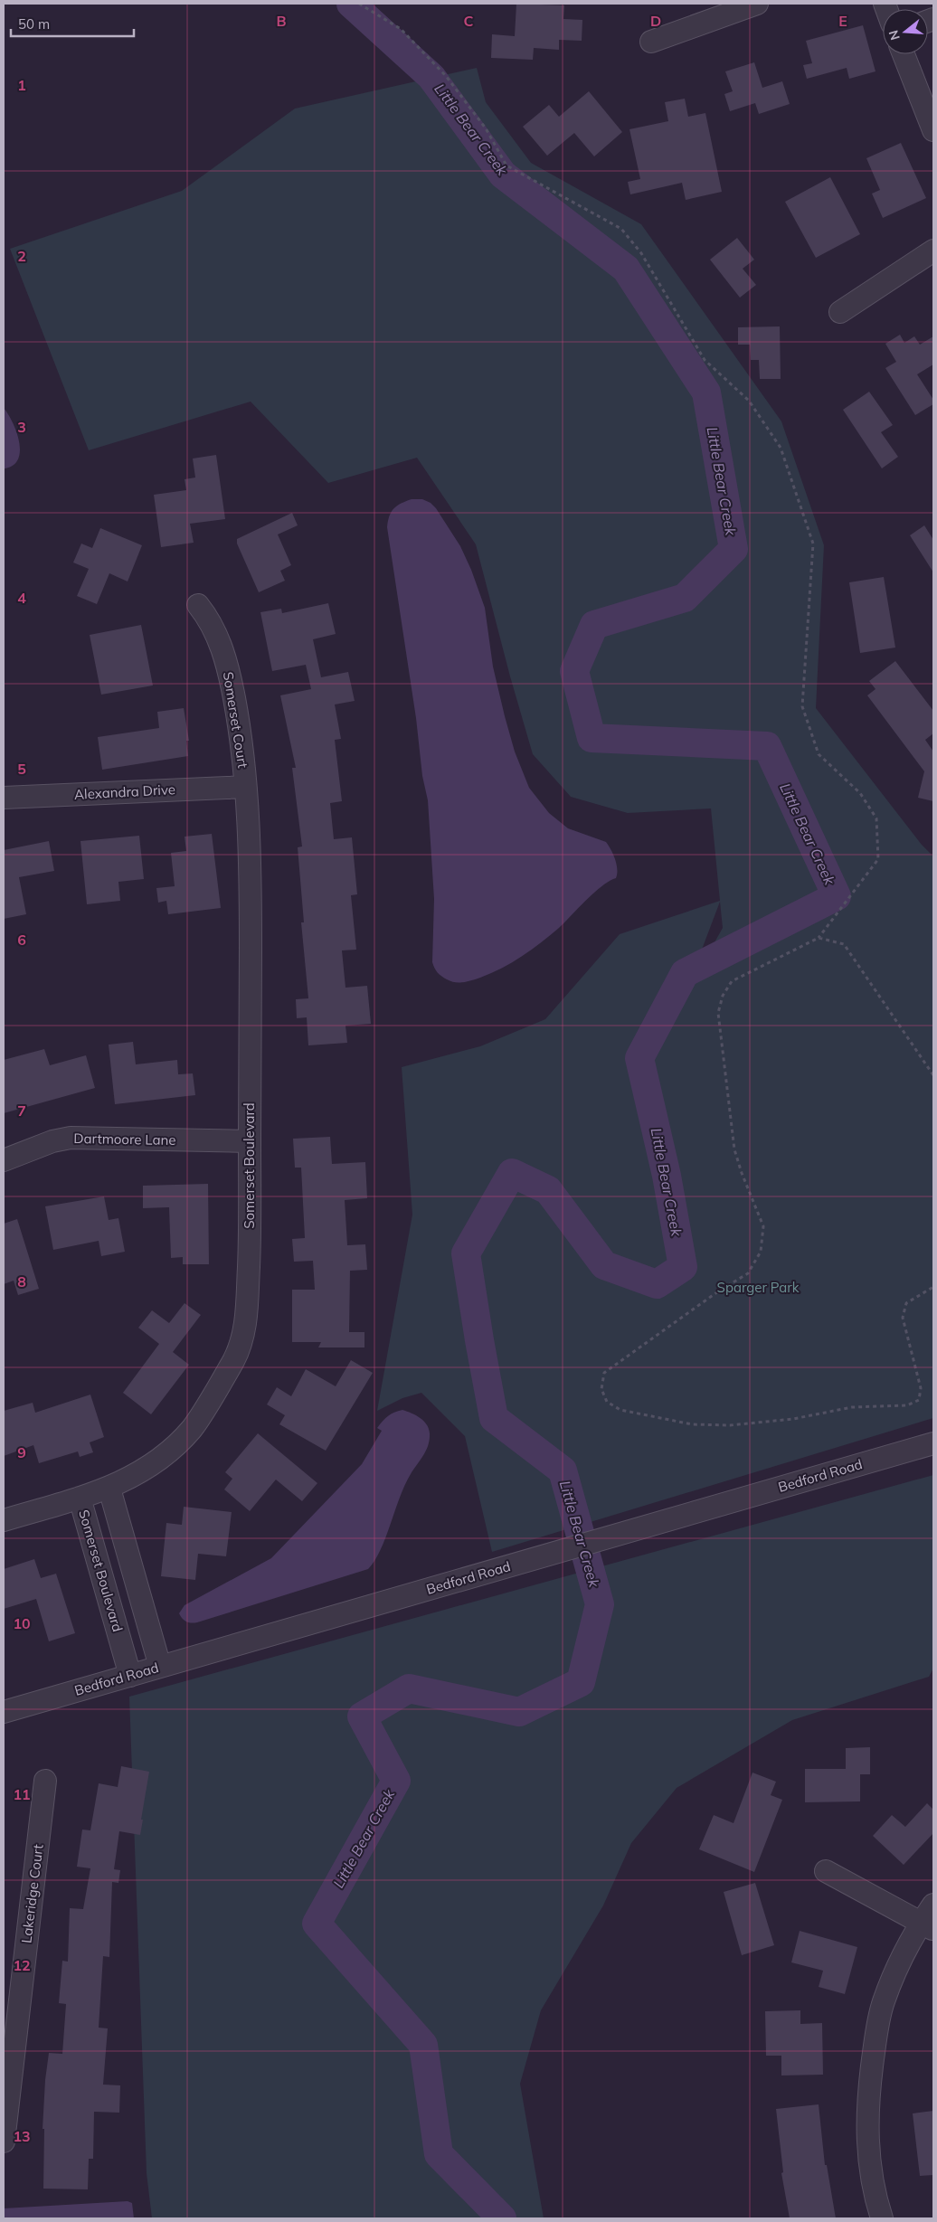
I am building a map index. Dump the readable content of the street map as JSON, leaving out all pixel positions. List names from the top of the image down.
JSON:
{
  "streets": {
    "street": [
      "Somerset Court",
      "Alexandra Drive",
      "Dartmoore Lane",
      "Somerset Boulevard",
      "Bedford Road",
      "Lakeridge Court"
    ]
  },
  "crossings": [
    ["Somerset Court", "Alexandra Drive"],
    ["Somerset Court", "Somerset Boulevard"],
    ["Alexandra Drive", "Somerset Boulevard"],
    ["Dartmoore Lane", "Somerset Boulevard"],
    ["Somerset Boulevard", "Bedford Road"]
  ],
  "water": ["Little Bear Creek"],
  "parks": ["Sparger Park"],
  "scale_bar": "50 m",
  "north": "left",
  "grid": {
    "columns": [
      "B",
      "C",
      "D",
      "E"
    ],
    "rows": [
      "1",
      "2",
      "3",
      "4",
      "5",
      "6",
      "7",
      "8",
      "9",
      "10",
      "11",
      "12",
      "13"
    ]
  }
}
